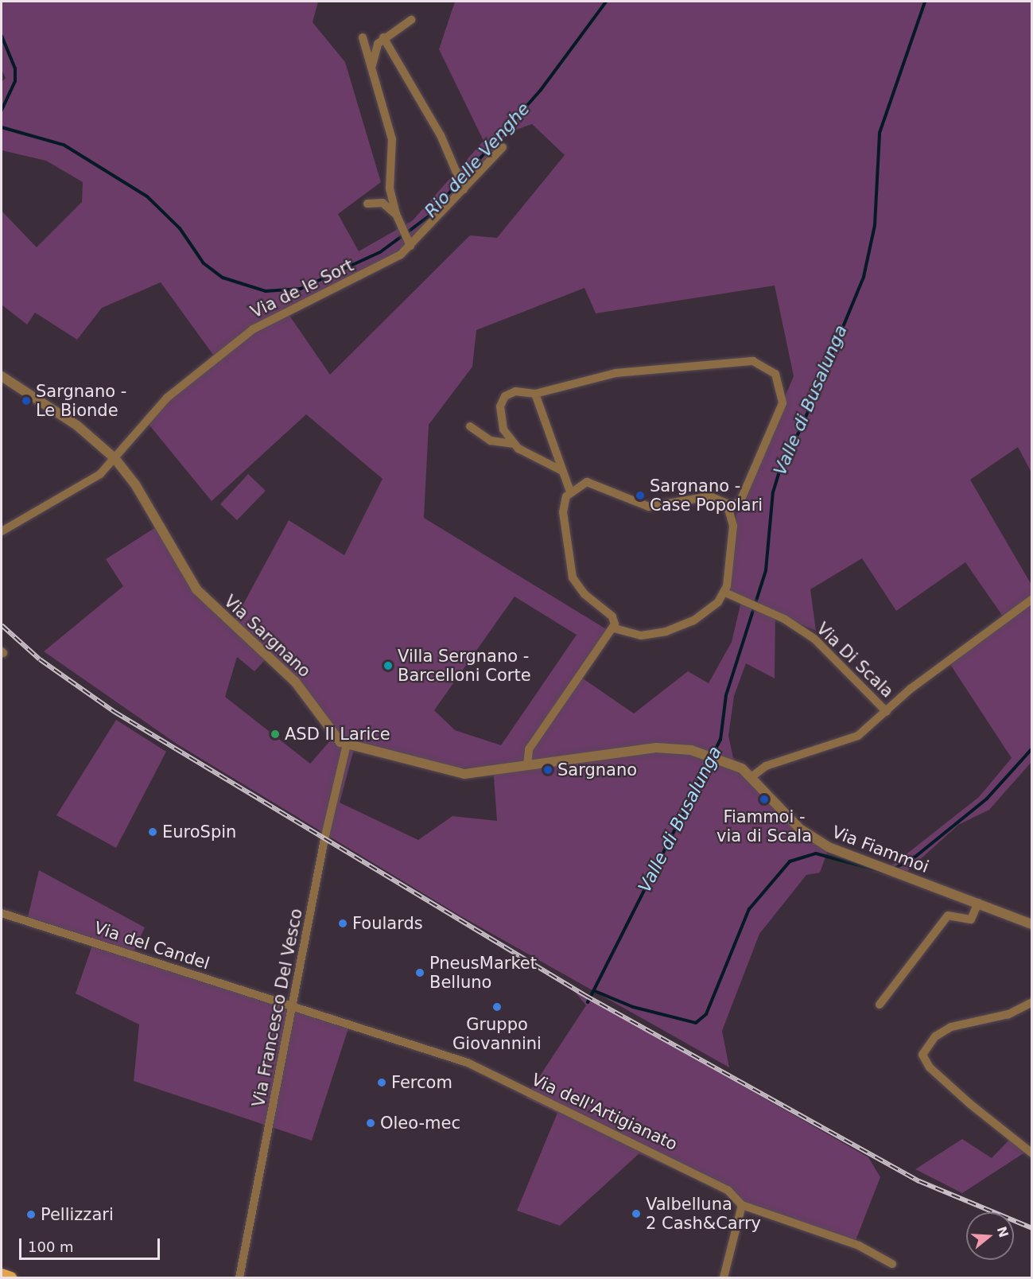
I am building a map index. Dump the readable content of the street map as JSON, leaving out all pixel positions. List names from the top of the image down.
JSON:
{
  "streets": {
    "street": [
      "Via de le Sort",
      "Via Sargnano",
      "Via Di Scala",
      "Via Fiammoi",
      "Via del Candel",
      "Via Francesco Del Vesco",
      "Via dell'Artigianato"
    ]
  },
  "crossings": [
    ["Via de le Sort", "Via Sargnano"],
    ["Via Sargnano", "Via Fiammoi"],
    ["Via Sargnano", "Via Francesco Del Vesco"],
    ["Via del Candel", "Via Francesco Del Vesco"],
    ["Via del Candel", "Via dell'Artigianato"],
    ["Via Francesco Del Vesco", "Via dell'Artigianato"]
  ],
  "water": ["Rio delle Venghe", "Valle di Busalunga"],
  "places": [
    "Sargnano - Le Bionde",
    "Sargnano - Case Popolari",
    "Villa Sergnano - Barcelloni Corte",
    "ASD Il Larice",
    "Sargnano",
    "Fiammoi - via di Scala",
    "EuroSpin",
    "Foulards",
    "PneusMarket Belluno",
    "Gruppo Giovannini",
    "Fercom",
    "Oleo-mec",
    "Valbelluna 2 Cash&Carry",
    "Pellizzari"
  ],
  "scale_bar": "100 m",
  "north": "right"
}
